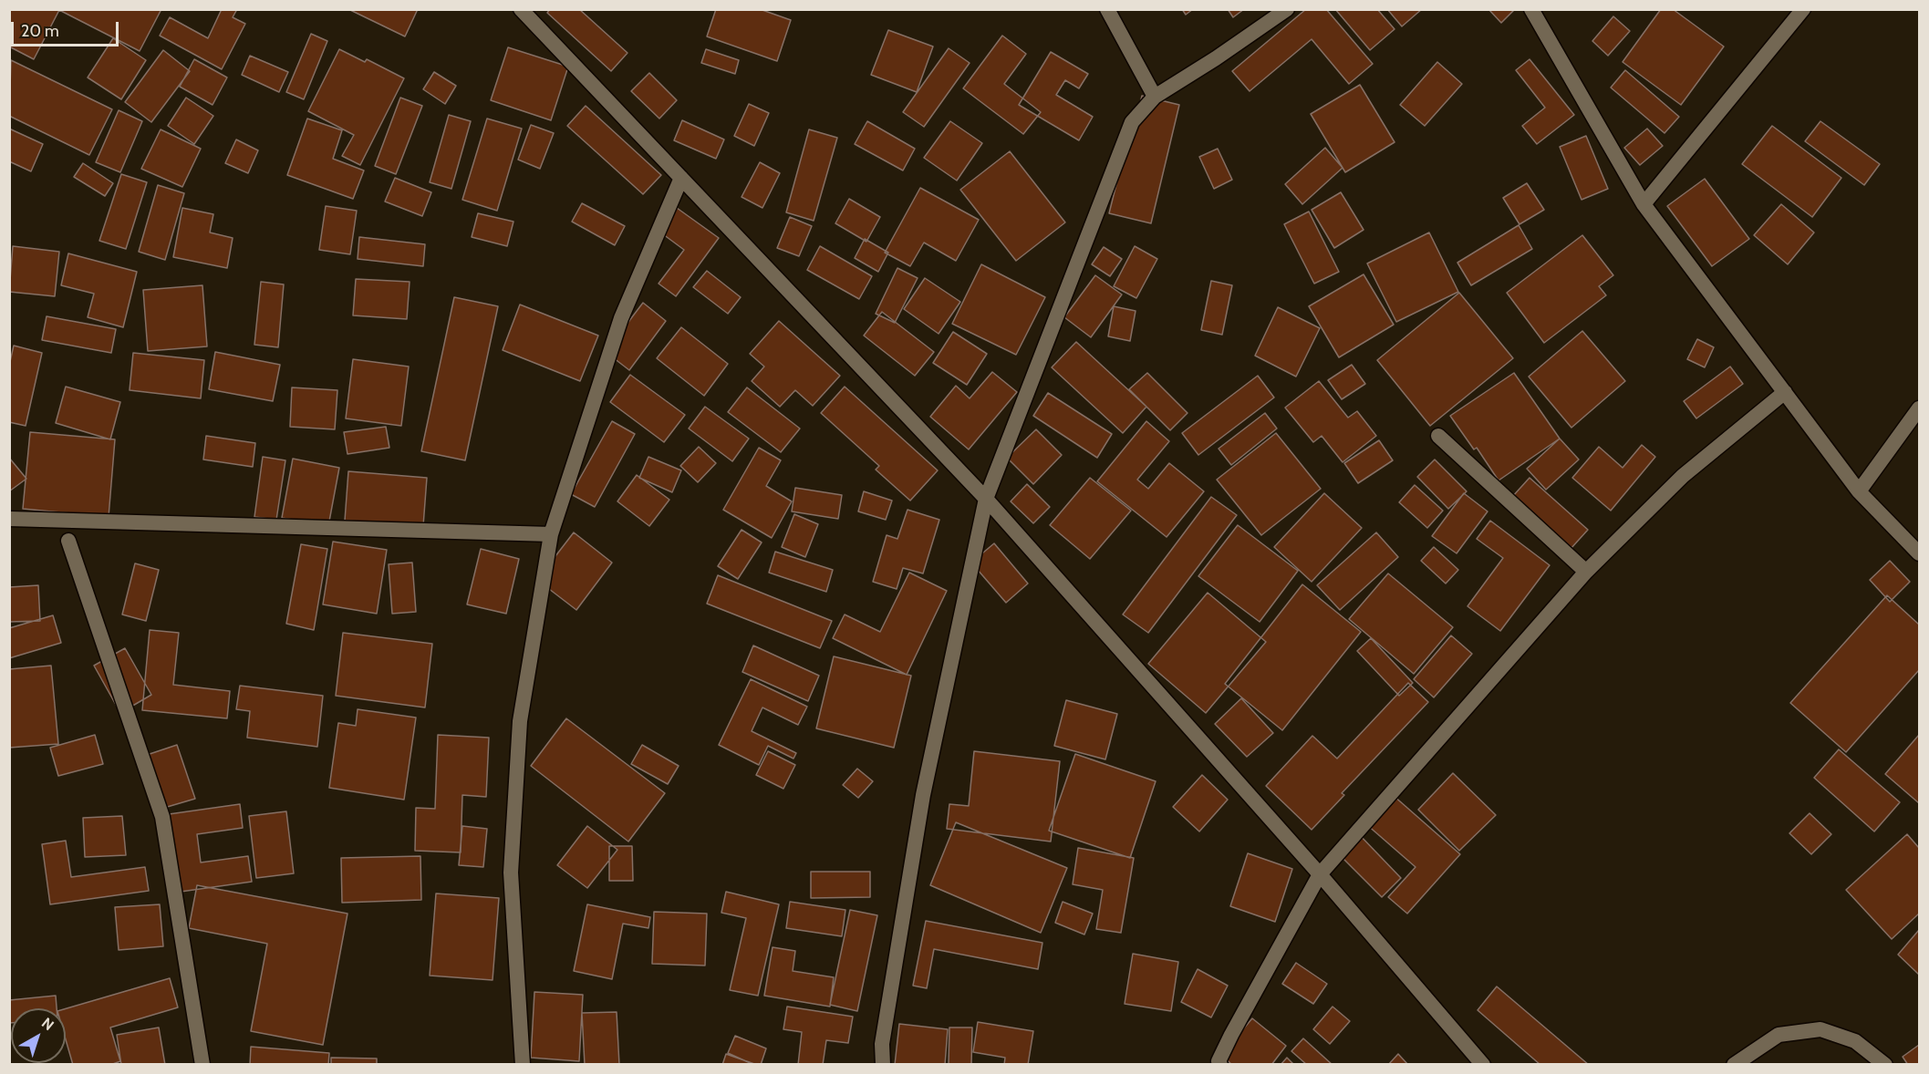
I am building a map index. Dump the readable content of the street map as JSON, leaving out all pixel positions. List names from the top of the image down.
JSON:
{
  "scale_bar": "20 m",
  "north": "top right"
}
